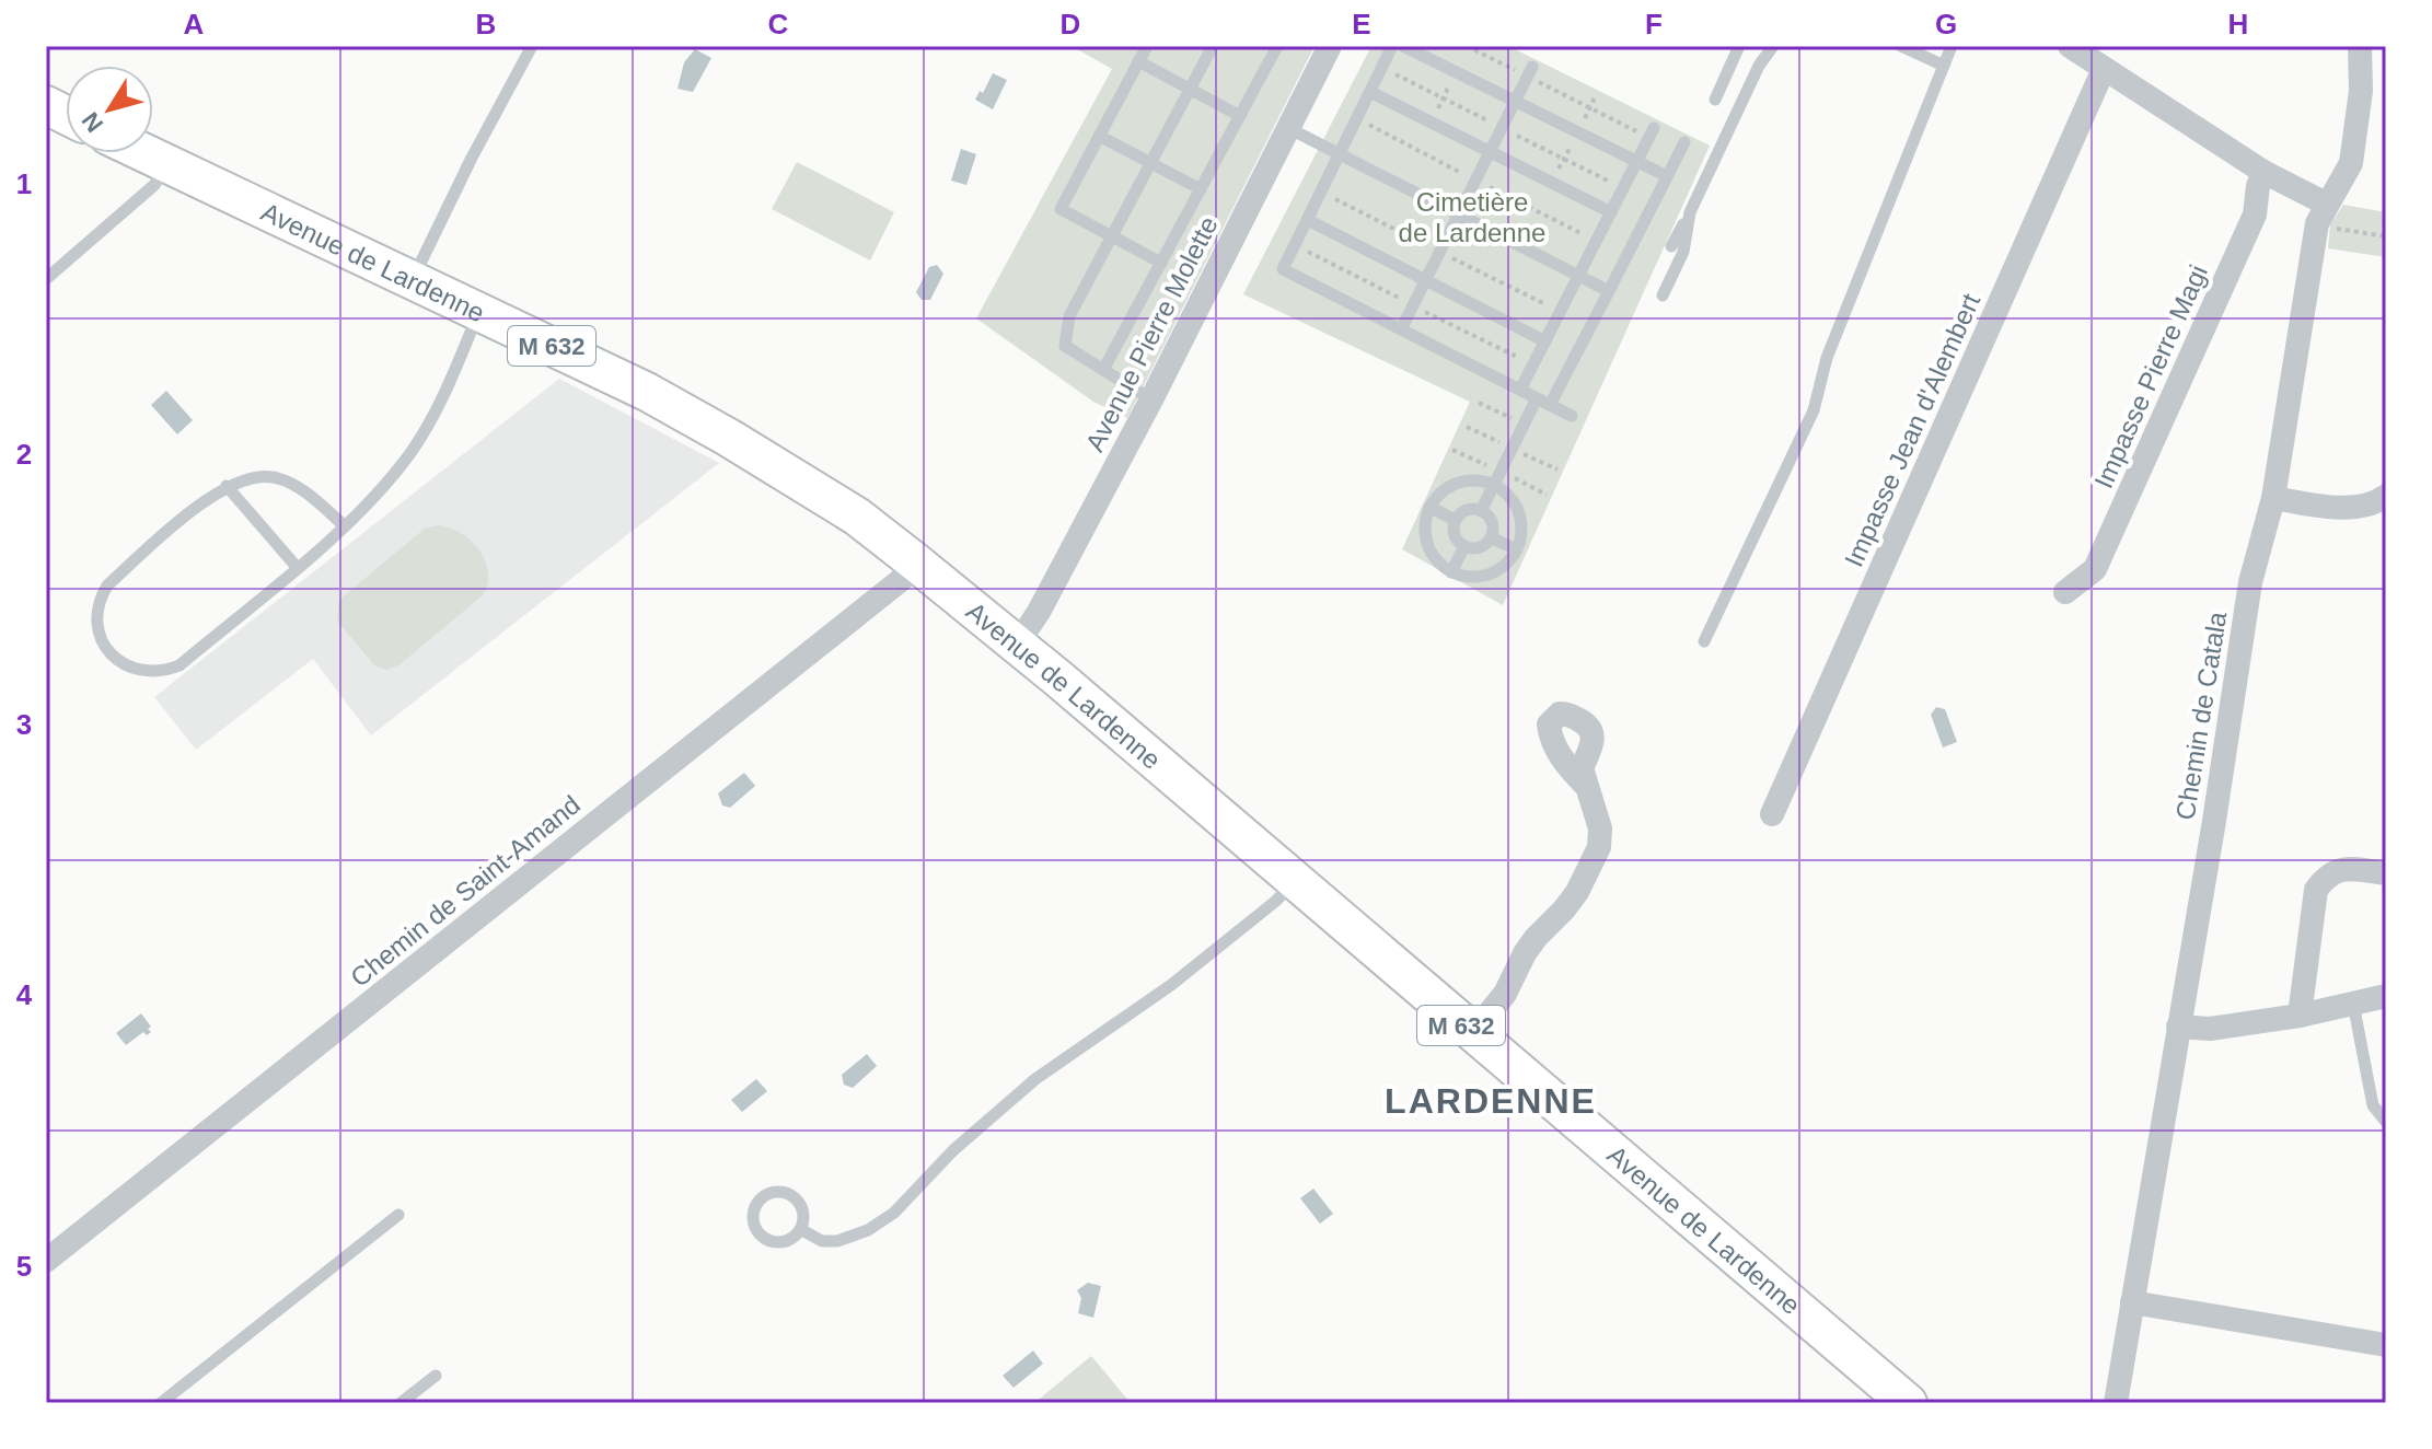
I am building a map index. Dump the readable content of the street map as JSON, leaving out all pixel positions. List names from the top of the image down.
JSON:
{
  "streets": {
    "main road": ["Avenue de Lardenne", "M 632"],
    "street": [
      "Avenue Pierre Molette",
      "Impasse Pierre Magi",
      "Impasse Jean d'Alembert",
      "Chemin de Catala",
      "Chemin de Saint-Amand"
    ]
  },
  "crossings": [
    ["Avenue de Lardenne", "Avenue Pierre Molette"],
    ["Avenue de Lardenne", "Chemin de Saint-Amand"]
  ],
  "districts": ["LARDENNE"],
  "parks": ["Cimetière de Lardenne"],
  "north": "bottom left",
  "grid": {
    "columns": [
      "A",
      "B",
      "C",
      "D",
      "E",
      "F",
      "G",
      "H"
    ],
    "rows": [
      "1",
      "2",
      "3",
      "4",
      "5"
    ]
  }
}
